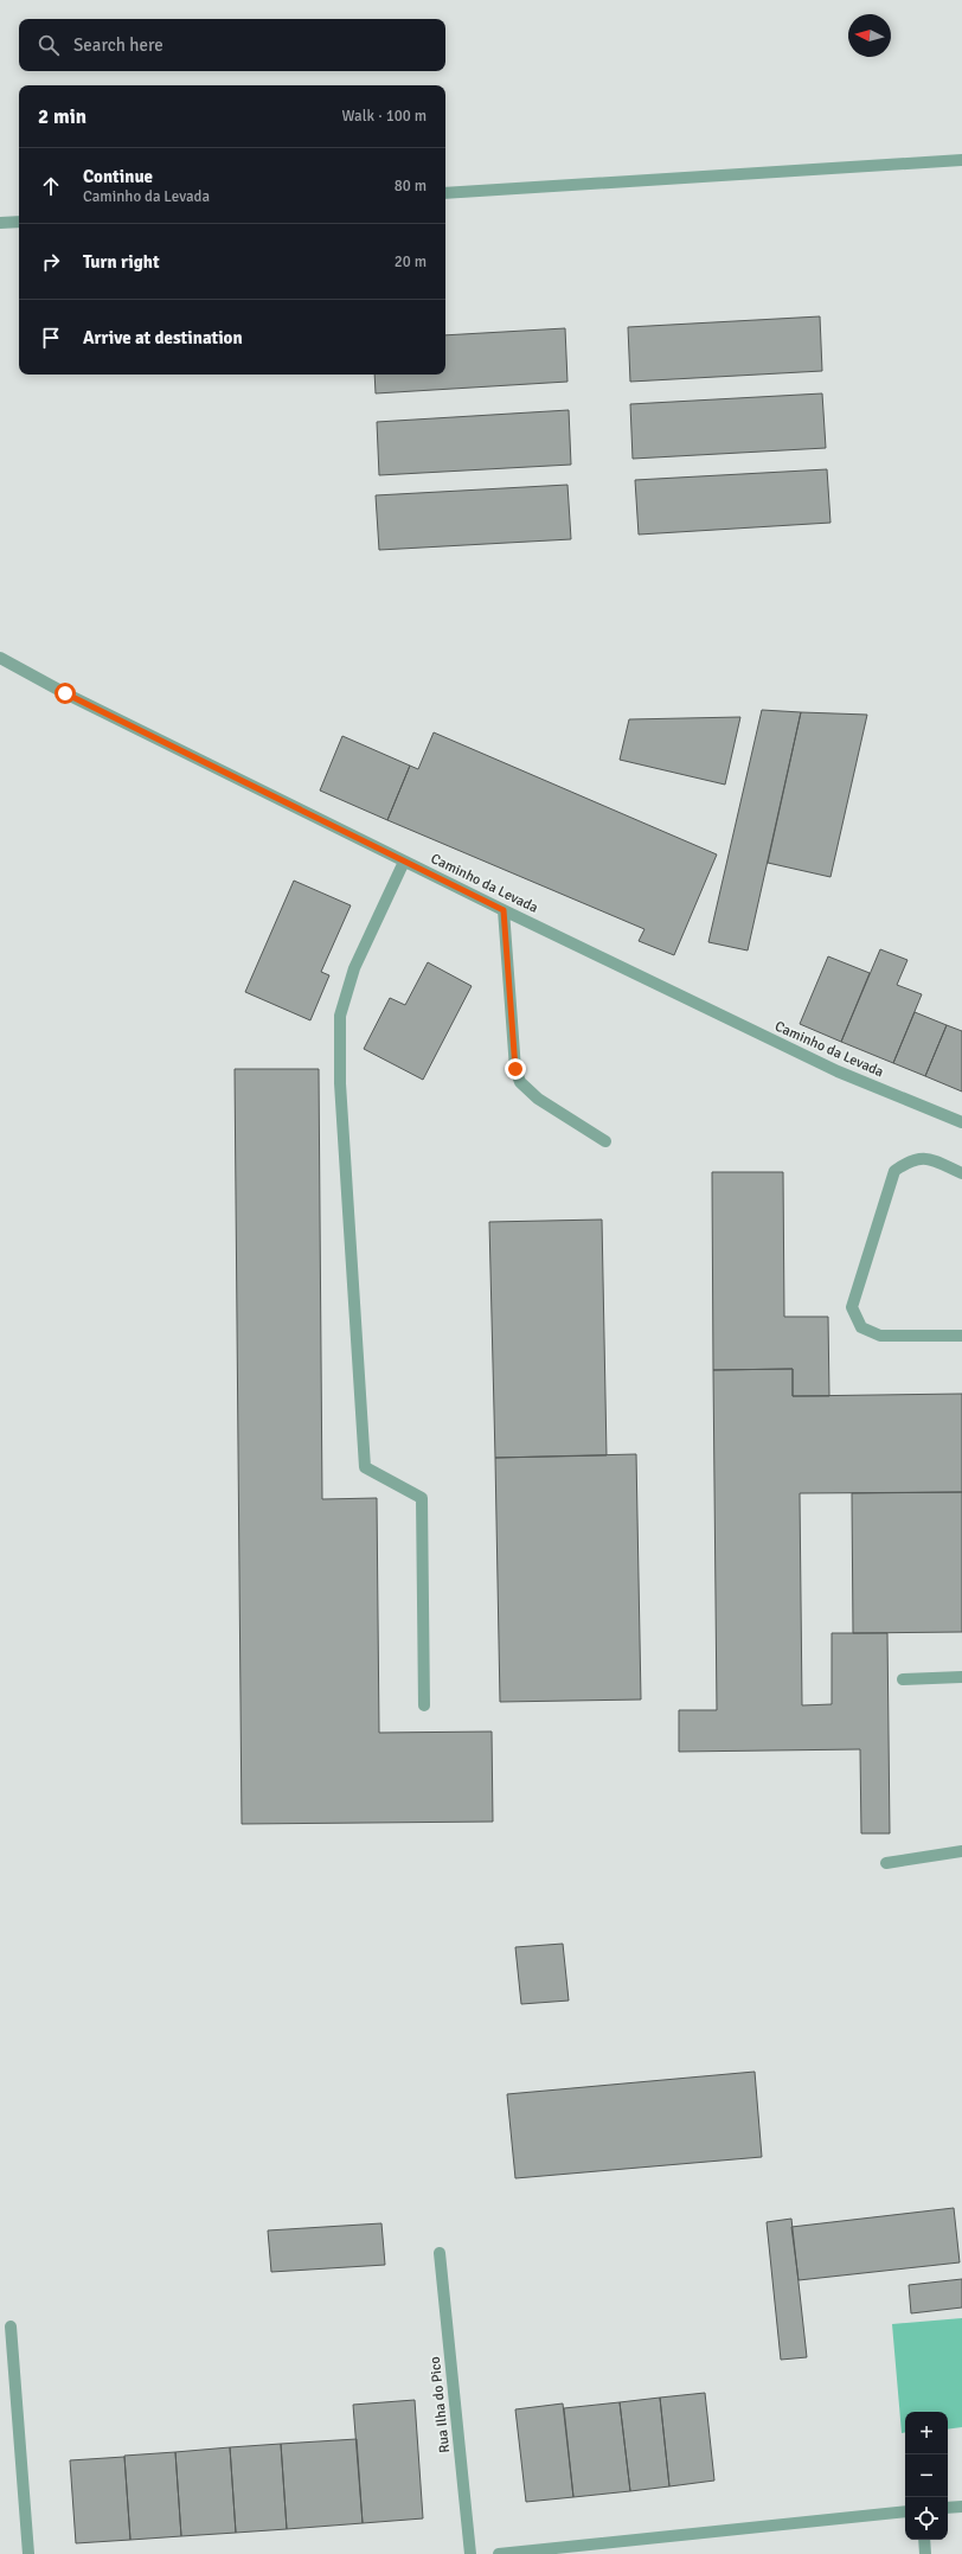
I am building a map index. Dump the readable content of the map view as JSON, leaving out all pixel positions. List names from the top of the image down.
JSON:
{
  "streets": {
    "street": ["Caminho da Levada", "Rua Ilha do Pico"]
  },
  "north": "left",
  "page": {
    "search": "Search here",
    "heading": ["2 min", "Walk · 100 m"],
    "list": [
      ["Continue", "Caminho da Levada", "80 m"],
      ["Turn right", "20 m"],
      "Arrive at destination"
    ],
    "map_buttons": ["+", "−"]
  }
}
